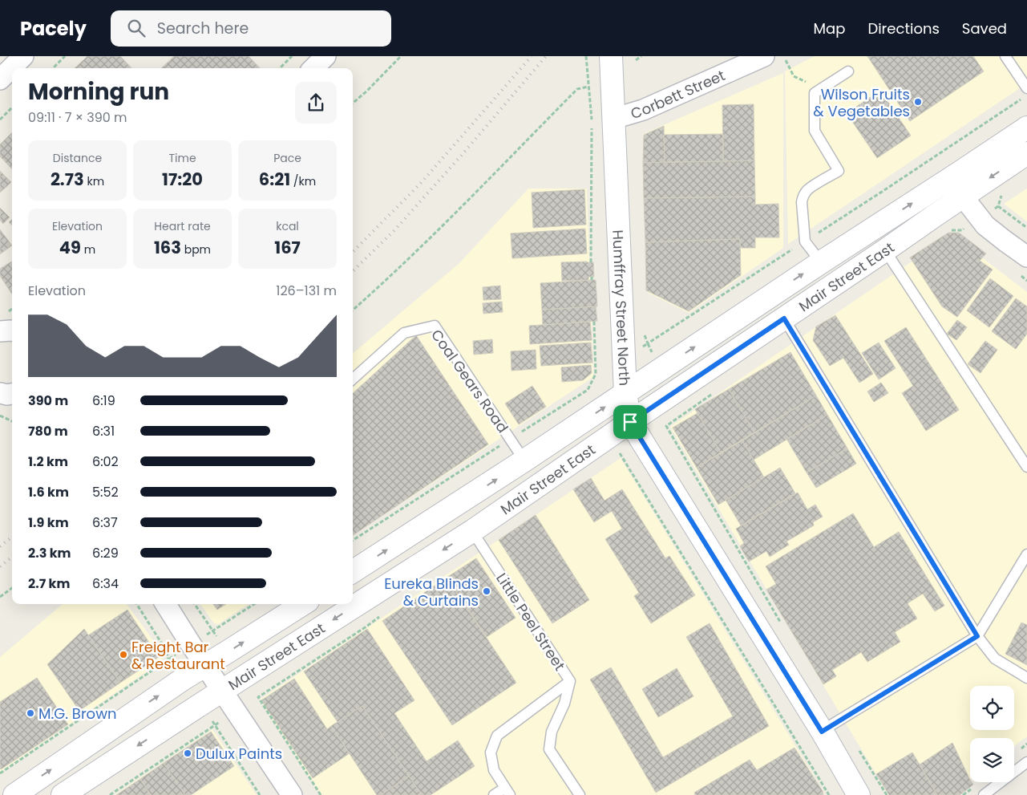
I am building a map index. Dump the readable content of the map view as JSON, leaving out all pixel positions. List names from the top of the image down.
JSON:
{
  "streets": {
    "main road": ["Mair Street East", "Humffray Street North"],
    "street": ["Corbett Street"],
    "lane": ["Coal Gears Road", "Little Peel Street"]
  },
  "crossings": [
    ["Corbett Street", "Humffray Street North"],
    ["Mair Street East", "Humffray Street North"],
    ["Mair Street East", "Coal Gears Road"],
    ["Mair Street East", "Little Peel Street"]
  ],
  "places": [
    "Wilson Fruits & Vegetables",
    "Eureka Blinds & Curtains",
    "Freight Bar & Restaurant",
    "M.G. Brown",
    "Dulux Paints"
  ],
  "page": {
    "header": "Pacely",
    "search": "Search here",
    "nav": ["Map", "Directions", "Saved"],
    "heading": ["Morning run", "09:11 · 7 × 390 m"],
    "stats": [
      ["Distance", "2.73 km"],
      ["Time", "17:20"],
      ["Pace", "6:21 /km"],
      ["Elevation", "49 m"],
      ["Heart rate", "163 bpm"],
      ["kcal", "167"]
    ],
    "chart": ["Elevation", "126–131 m"],
    "list": [
      {
        "name": "390 m",
        "note": "6:19"
      },
      {
        "name": "780 m",
        "note": "6:31"
      },
      {
        "name": "1.2 km",
        "note": "6:02"
      },
      {
        "name": "1.6 km",
        "note": "5:52"
      },
      {
        "name": "1.9 km",
        "note": "6:37"
      },
      {
        "name": "2.3 km",
        "note": "6:29"
      },
      {
        "name": "2.7 km",
        "note": "6:34"
      }
    ]
  }
}
